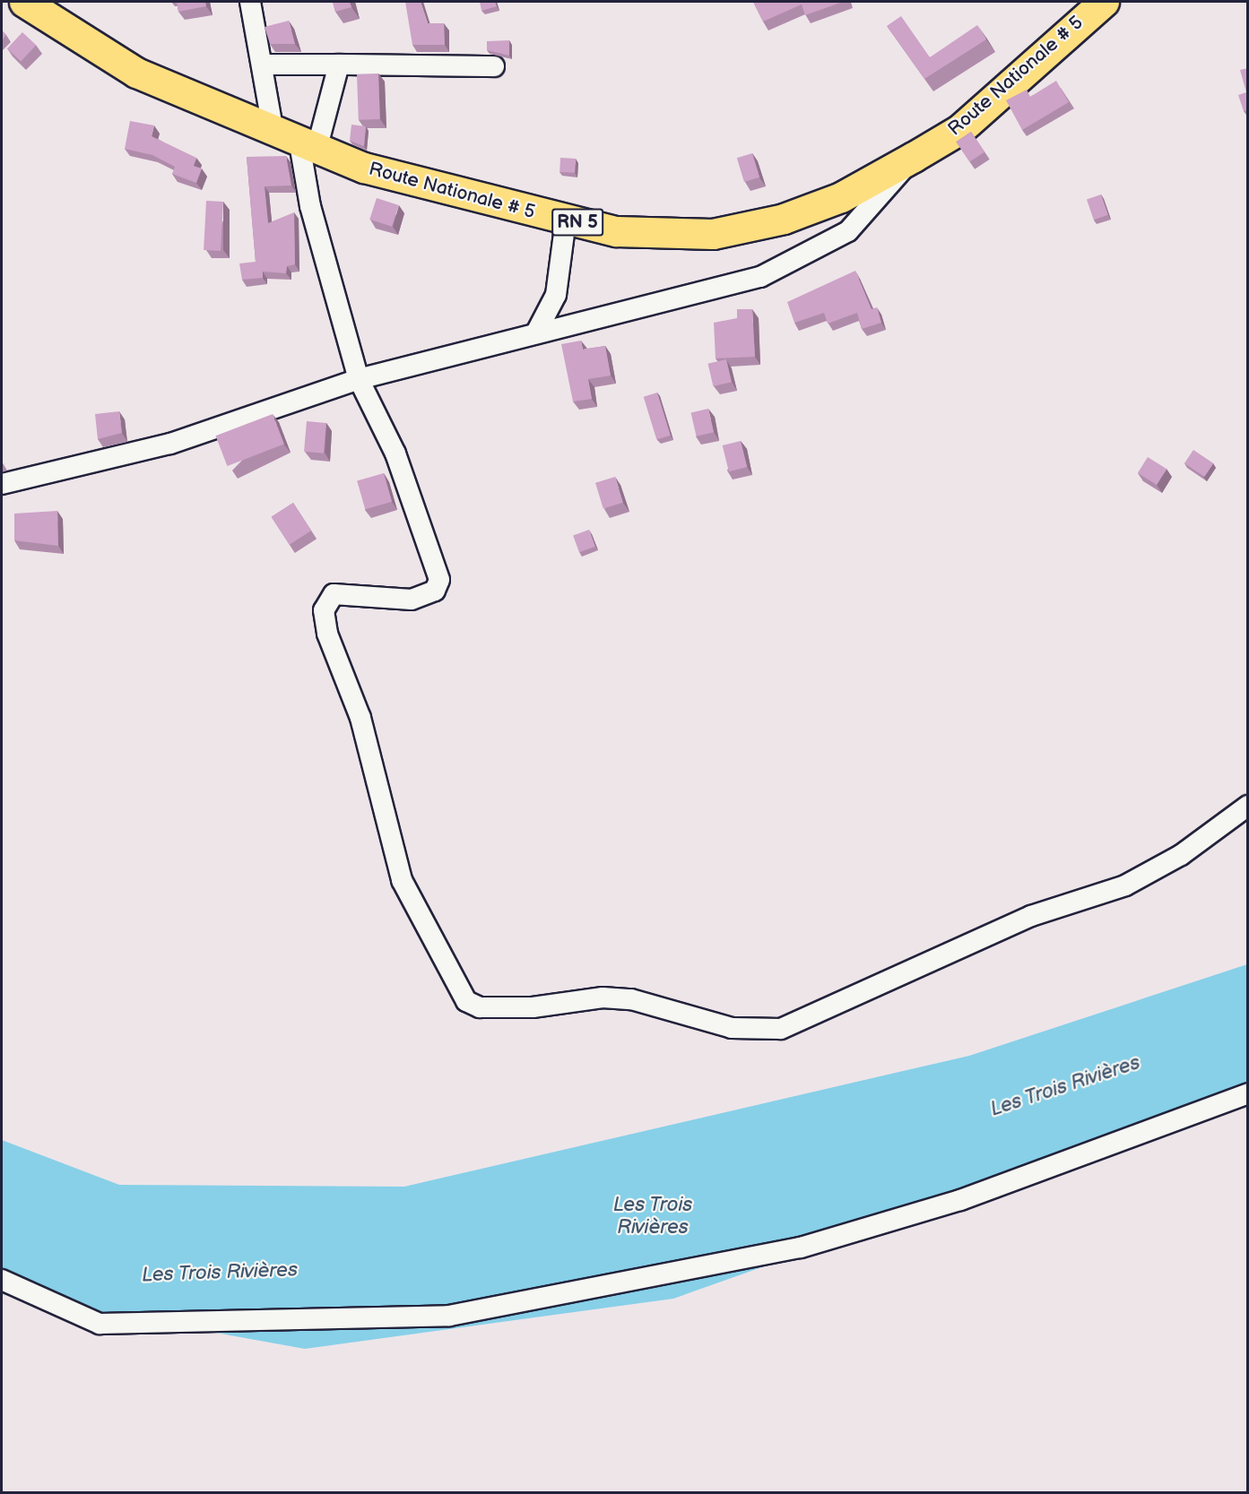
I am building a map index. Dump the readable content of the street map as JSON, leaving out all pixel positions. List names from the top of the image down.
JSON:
{
  "streets": {
    "main road": ["Route Nationale # 5", "RN 5"]
  },
  "water": ["Les Trois Rivières"]
}
